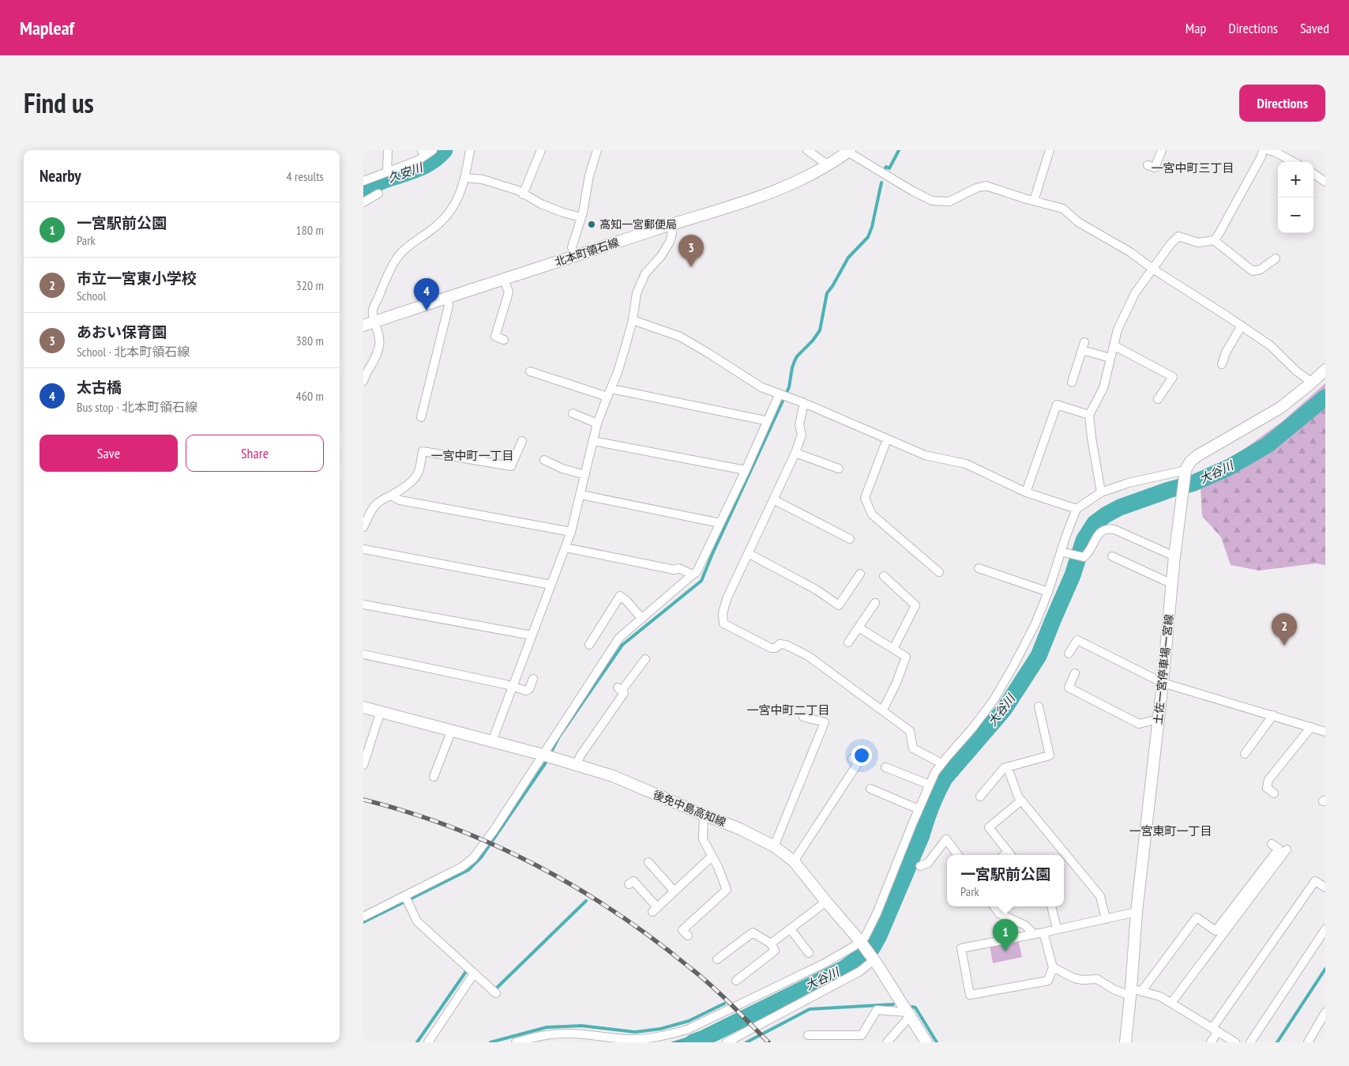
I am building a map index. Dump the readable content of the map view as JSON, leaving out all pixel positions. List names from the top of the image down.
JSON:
{
  "streets": {
    "main road": ["北本町領石線", "土佐一宮停車場一宮線", "後免中島高知線"]
  },
  "districts": [
    "一宮中町三丁目",
    "一宮中町一丁目",
    "一宮中町二丁目",
    "一宮東町一丁目"
  ],
  "water": ["久安川", "大谷川"],
  "places": ["高知一宮郵便局"],
  "page": {
    "header": "Mapleaf",
    "nav": ["Map", "Directions", "Saved"],
    "title": "Find us",
    "buttons": [
      "Directions",
      ["Save", "Share"]
    ],
    "heading": ["Nearby", "4 results"],
    "map_buttons": ["+", "−"],
    "list": [
      {
        "mark": "1",
        "name": "一宮駅前公園",
        "note": "Park",
        "value": "180 m"
      },
      {
        "mark": "2",
        "name": "市立一宮東小学校",
        "note": "School",
        "value": "320 m"
      },
      {
        "mark": "3",
        "name": "あおい保育園",
        "note": "School · 北本町領石線",
        "value": "380 m"
      },
      {
        "mark": "4",
        "name": "太古橋",
        "note": "Bus stop · 北本町領石線",
        "value": "460 m"
      }
    ],
    "pins": [
      "3",
      "4",
      "2",
      "1"
    ],
    "popup": ["一宮駅前公園", "Park"]
  }
}
